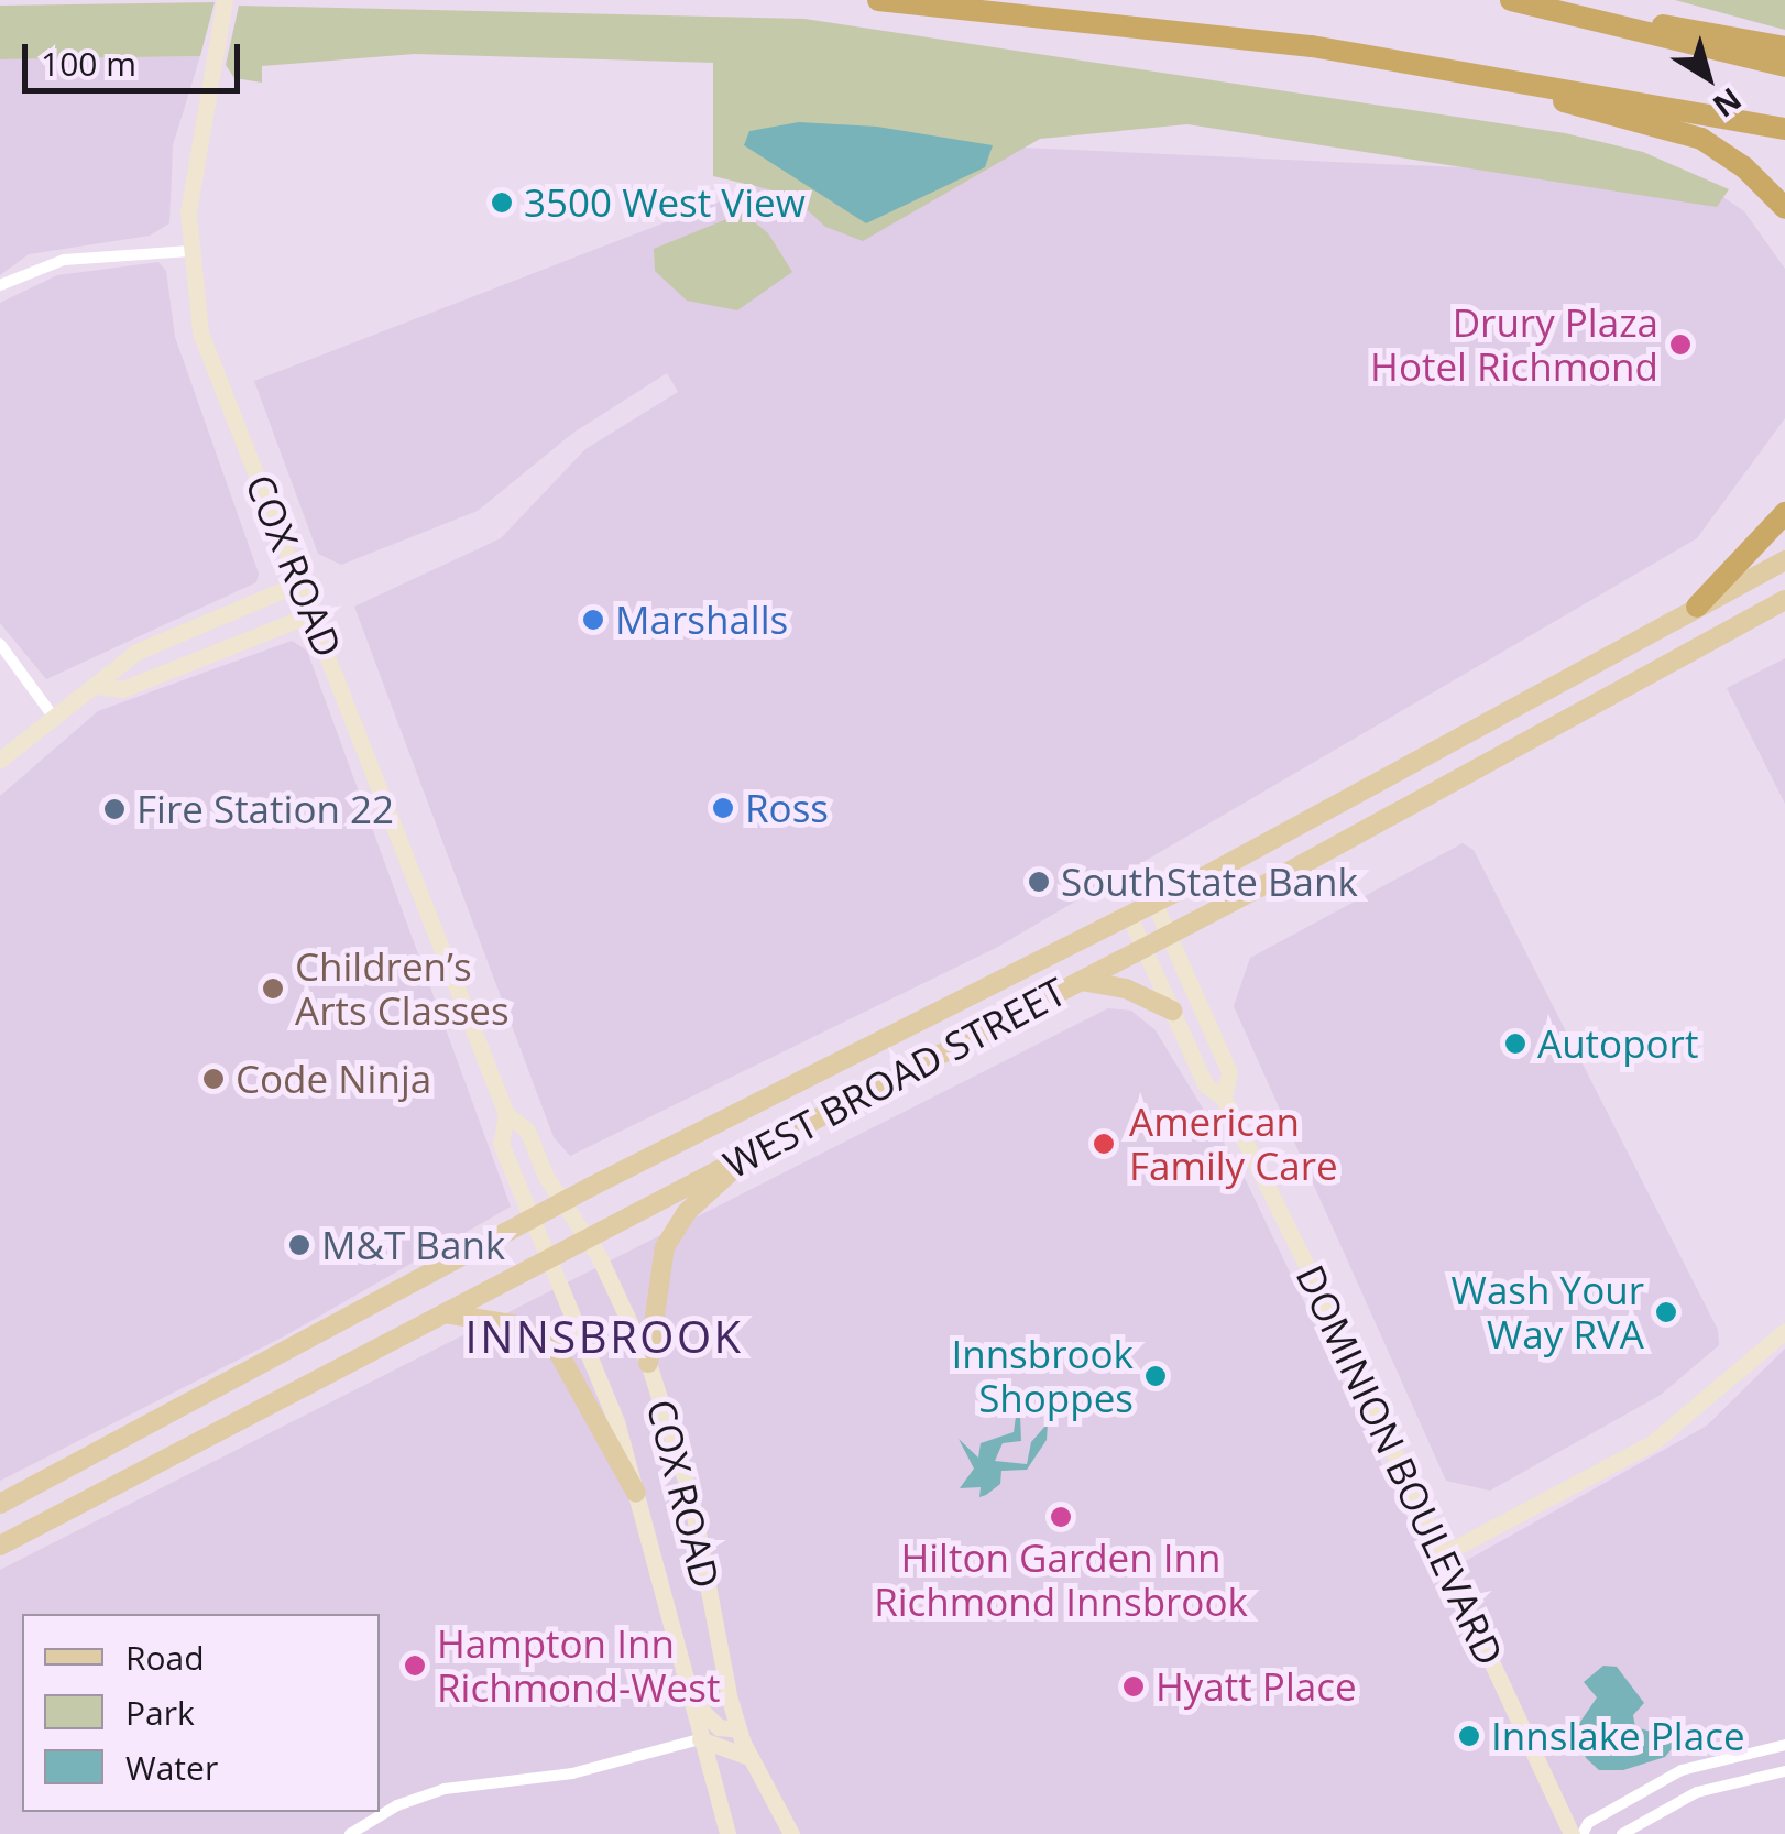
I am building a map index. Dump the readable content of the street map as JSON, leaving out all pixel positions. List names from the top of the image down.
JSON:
{
  "streets": {
    "main road": ["COX ROAD", "WEST BROAD STREET", "DOMINION BOULEVARD"]
  },
  "crossings": [
    ["COX ROAD", "WEST BROAD STREET"],
    ["WEST BROAD STREET", "DOMINION BOULEVARD"]
  ],
  "districts": ["INNSBROOK"],
  "places": [
    "3500 West View",
    "Drury Plaza Hotel Richmond",
    "Marshalls",
    "Ross",
    "Fire Station 22",
    "SouthState Bank",
    "Children’s Arts Classes",
    "Autoport",
    "Code Ninja",
    "American Family Care",
    "M&T Bank",
    "Wash Your Way RVA",
    "Innsbrook Shoppes",
    "Hilton Garden Inn Richmond Innsbrook",
    "Hampton Inn Richmond-West",
    "Hyatt Place",
    "Innslake Place"
  ],
  "legend": ["Road", "Park", "Water"],
  "scale_bar": "100 m",
  "north": "bottom right"
}
